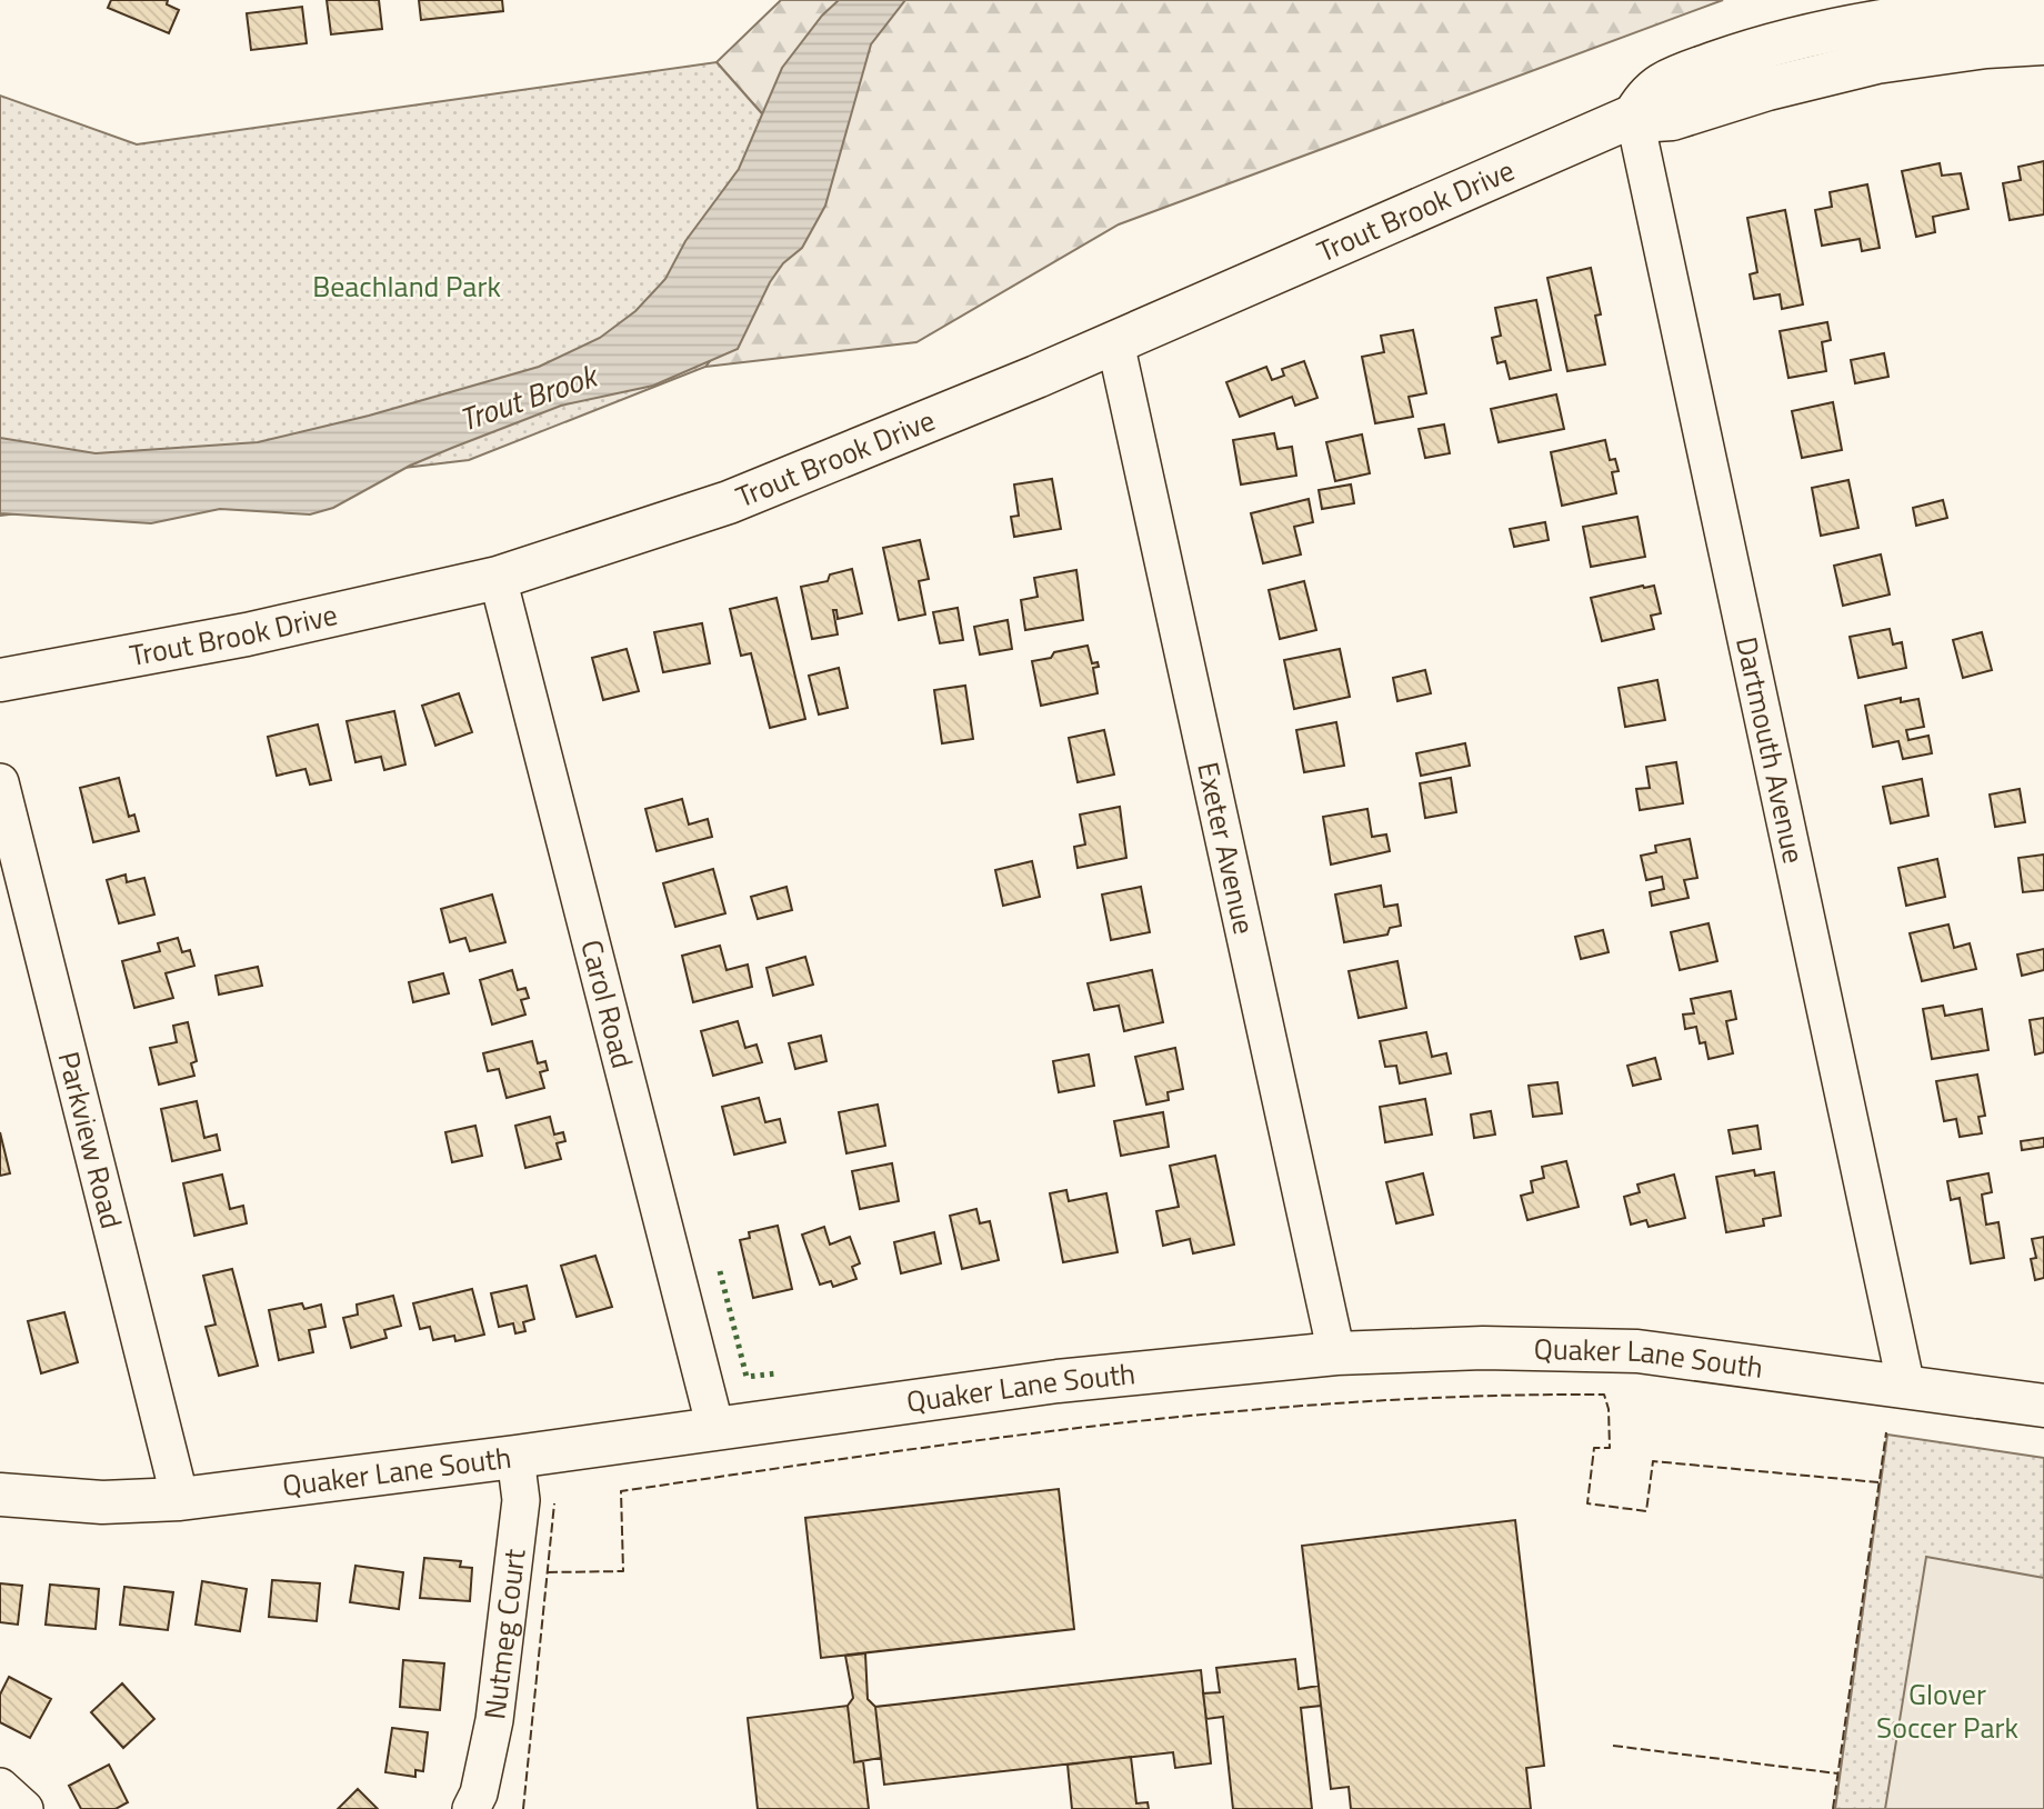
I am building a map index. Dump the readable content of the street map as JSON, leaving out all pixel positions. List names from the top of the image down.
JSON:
{
  "streets": {
    "main road": ["Trout Brook Drive", "Quaker Lane South"],
    "street": [
      "Dartmouth Avenue",
      "Exeter Avenue",
      "Carol Road",
      "Parkview Road",
      "Nutmeg Court"
    ]
  },
  "crossings": [
    ["Trout Brook Drive", "Dartmouth Avenue"],
    ["Trout Brook Drive", "Exeter Avenue"],
    ["Trout Brook Drive", "Carol Road"],
    ["Dartmouth Avenue", "Quaker Lane South"],
    ["Exeter Avenue", "Quaker Lane South"],
    ["Carol Road", "Quaker Lane South"],
    ["Parkview Road", "Quaker Lane South"],
    ["Quaker Lane South", "Nutmeg Court"]
  ],
  "water": ["Trout Brook"],
  "parks": ["Beachland Park", "Glover Soccer Park"]
}
